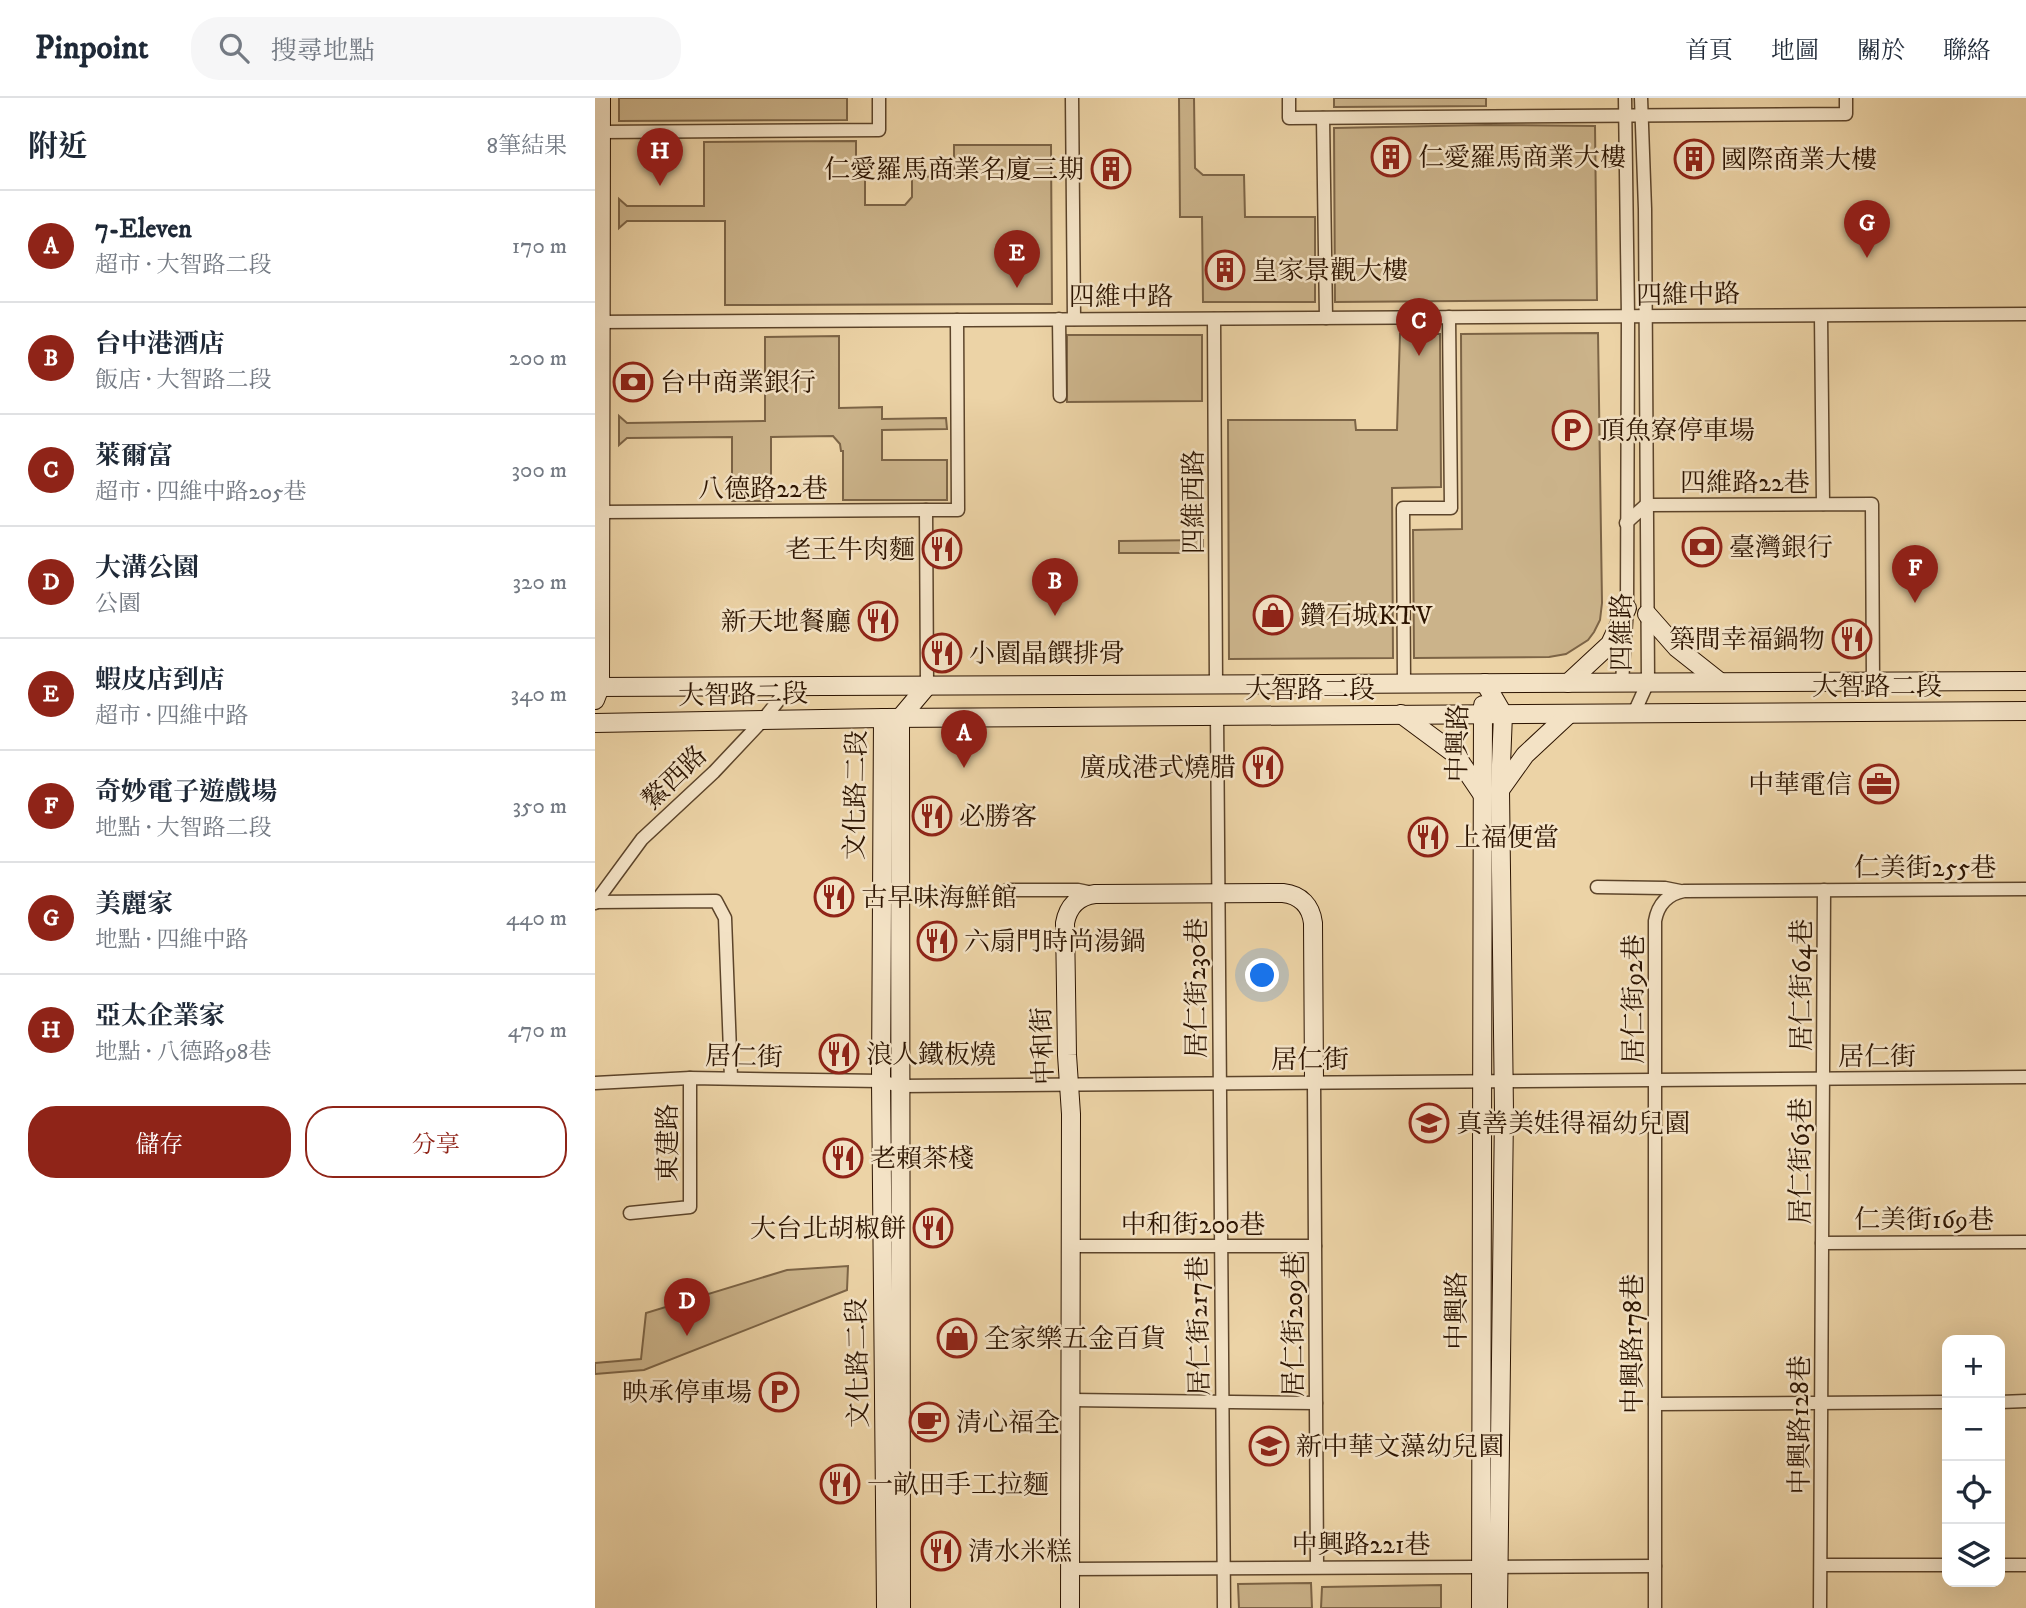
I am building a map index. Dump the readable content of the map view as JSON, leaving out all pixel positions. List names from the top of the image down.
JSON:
{
  "streets": {
    "street": [
      "四維中路",
      "四維路22巷",
      "八德路22巷",
      "四維西路",
      "四維路",
      "大智路二段",
      "中興路",
      "鰲西路",
      "文化路二段",
      "仁美街255巷",
      "居仁街64巷",
      "居仁街230巷",
      "居仁街92巷",
      "中和街",
      "居仁街",
      "東建路",
      "居仁街63巷",
      "仁美街169巷",
      "中和街200巷",
      "居仁街209巷",
      "居仁街217巷",
      "中興路178巷",
      "中興路128巷",
      "中興路221巷"
    ]
  },
  "crossings": [
    ["四維中路", "八德路22巷"],
    ["四維中路", "四維西路"],
    ["四維中路", "四維路"],
    ["四維路22巷", "四維路"],
    ["四維路22巷", "大智路二段"],
    ["四維西路", "大智路二段"],
    ["四維路", "大智路二段"],
    ["大智路二段", "中興路"],
    ["大智路二段", "鰲西路"],
    ["大智路二段", "文化路二段"],
    ["大智路二段", "居仁街230巷"],
    ["中興路", "居仁街"],
    ["中興路", "中興路221巷"],
    ["文化路二段", "居仁街"],
    ["仁美街255巷", "居仁街64巷"],
    ["居仁街64巷", "居仁街"],
    ["居仁街64巷", "居仁街63巷"],
    ["居仁街230巷", "居仁街"],
    ["居仁街230巷", "居仁街217巷"],
    ["居仁街92巷", "居仁街"],
    ["居仁街92巷", "中興路178巷"],
    ["中和街", "居仁街"],
    ["中和街", "中和街200巷"],
    ["中和街", "中興路221巷"],
    ["居仁街", "東建路"],
    ["居仁街", "居仁街63巷"],
    ["居仁街", "居仁街209巷"],
    ["居仁街", "居仁街217巷"],
    ["居仁街", "中興路178巷"],
    ["居仁街63巷", "仁美街169巷"],
    ["居仁街63巷", "中興路128巷"],
    ["仁美街169巷", "中興路128巷"],
    ["中和街200巷", "居仁街209巷"],
    ["中和街200巷", "居仁街217巷"],
    ["居仁街209巷", "中興路221巷"],
    ["居仁街217巷", "中興路221巷"],
    ["中興路178巷", "中興路221巷"]
  ],
  "places": {
    "building": [
      "仁愛羅馬商業大樓",
      "國際商業大樓",
      "仁愛羅馬商業名廈三期",
      "皇家景觀大樓"
    ],
    "bank": ["台中商業銀行", "臺灣銀行"],
    "parking": ["頂魚寮停車場", "映承停車場"],
    "restaurant": [
      "老王牛肉麵",
      "新天地餐廳",
      "築間幸福鍋物",
      "小園晶饌排骨",
      "廣成港式燒腊",
      "必勝客",
      "上福便當",
      "古早味海鮮館",
      "六扇門時尚湯鍋",
      "浪人鐵板燒",
      "老賴茶棧",
      "大台北胡椒餅",
      "一畝田手工拉麵",
      "清水米糕"
    ],
    "shop": ["鑽石城KTV", "全家樂五金百貨"],
    "office": ["中華電信"],
    "school or university": ["真善美娃得福幼兒園", "新中華文藻幼兒園"],
    "cafe": ["清心福全"]
  },
  "page": {
    "header": "Pinpoint",
    "search": "搜尋地點",
    "nav": [
      "首頁",
      "地圖",
      "關於",
      "聯絡"
    ],
    "heading": ["附近", "8筆結果"],
    "pins": [
      "H",
      "G",
      "E",
      "C",
      "F",
      "B",
      "A",
      "D"
    ],
    "list": [
      {
        "mark": "A",
        "name": "7-Eleven",
        "note": "超市 · 大智路二段",
        "value": "170 m"
      },
      {
        "mark": "B",
        "name": "台中港酒店",
        "note": "飯店 · 大智路二段",
        "value": "200 m"
      },
      {
        "mark": "C",
        "name": "萊爾富",
        "note": "超市 · 四維中路205巷",
        "value": "300 m"
      },
      {
        "mark": "D",
        "name": "大溝公園",
        "note": "公園",
        "value": "320 m"
      },
      {
        "mark": "E",
        "name": "蝦皮店到店",
        "note": "超市 · 四維中路",
        "value": "340 m"
      },
      {
        "mark": "F",
        "name": "奇妙電子遊戲場",
        "note": "地點 · 大智路二段",
        "value": "350 m"
      },
      {
        "mark": "G",
        "name": "美麗家",
        "note": "地點 · 四維中路",
        "value": "440 m"
      },
      {
        "mark": "H",
        "name": "亞太企業家",
        "note": "地點 · 八德路98巷",
        "value": "470 m"
      }
    ],
    "buttons": ["儲存", "分享"],
    "map_buttons": ["+", "−"]
  }
}
